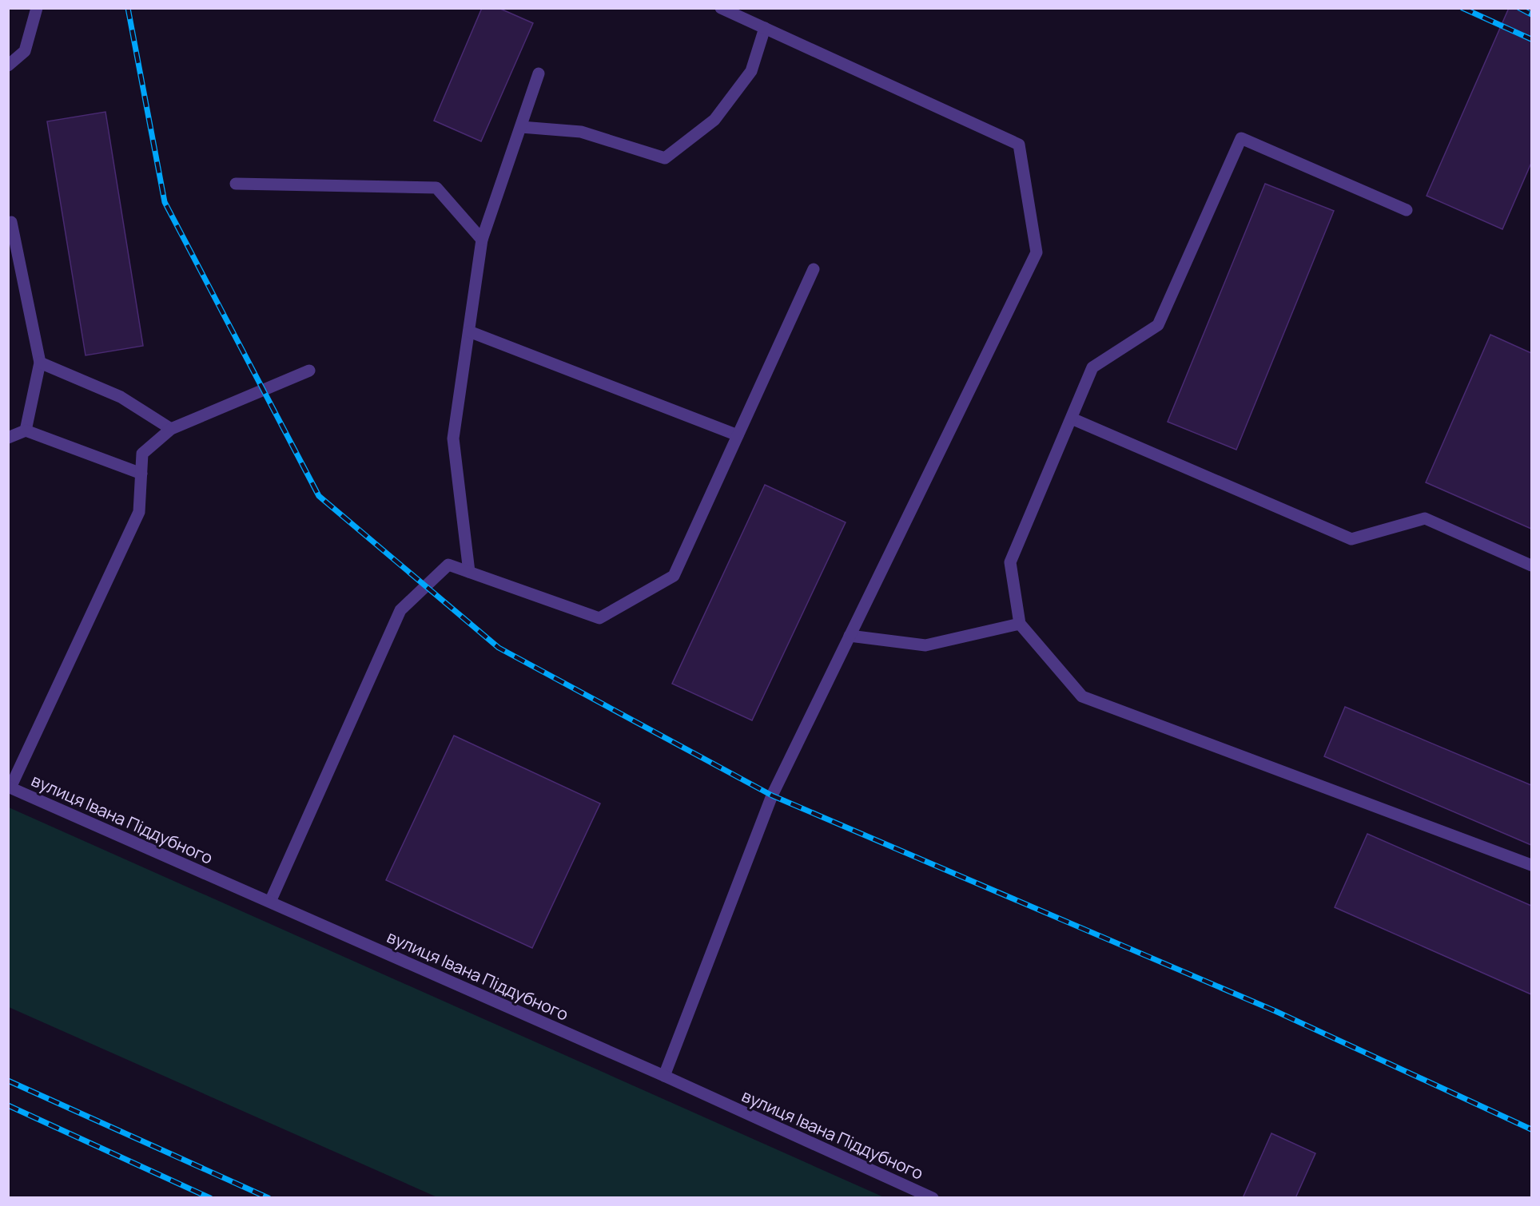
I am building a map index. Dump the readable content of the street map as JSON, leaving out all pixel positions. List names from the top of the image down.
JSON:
{
  "streets": {
    "street": ["вулиця Івана Піддубного"]
  }
}
